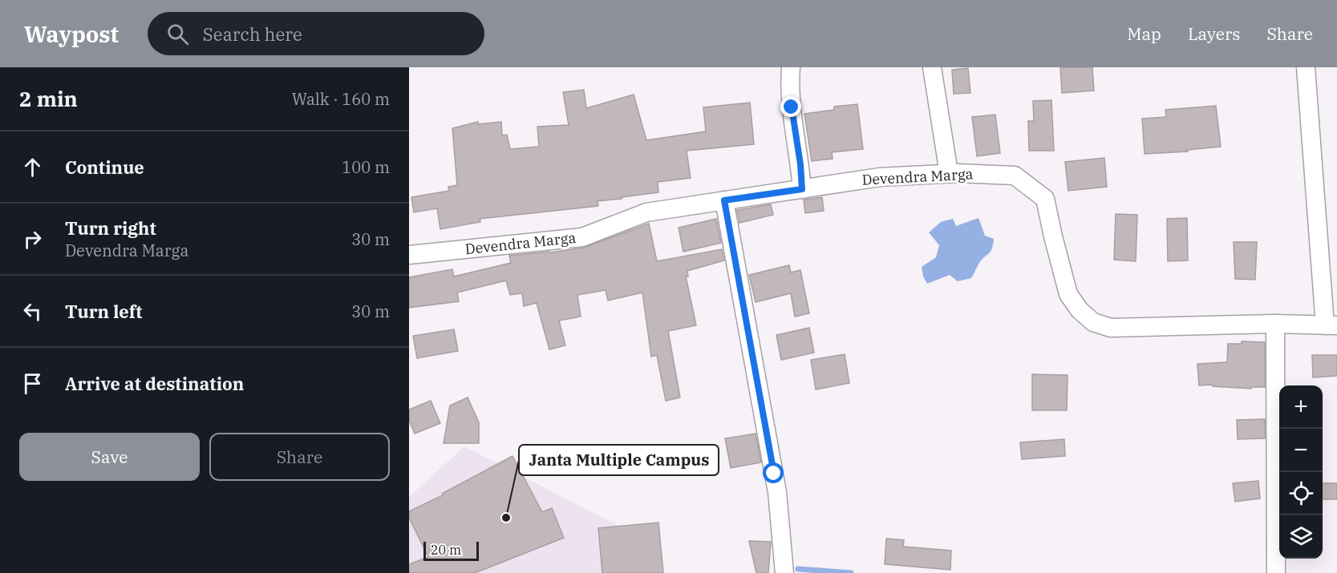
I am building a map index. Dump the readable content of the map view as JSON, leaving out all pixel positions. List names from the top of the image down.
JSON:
{
  "streets": {
    "street": ["Devendra Marga"]
  },
  "places": ["Janta Multiple Campus"],
  "scale_bar": "20 m",
  "page": {
    "header": "Waypost",
    "search": "Search here",
    "nav": ["Map", "Layers", "Share"],
    "heading": ["2 min", "Walk · 160 m"],
    "list": [
      ["Continue", "100 m"],
      ["Turn right", "Devendra Marga", "30 m"],
      ["Turn left", "30 m"],
      "Arrive at destination"
    ],
    "map_buttons": ["+", "−"],
    "buttons": ["Save", "Share"],
    "scale": "20 m"
  }
}
